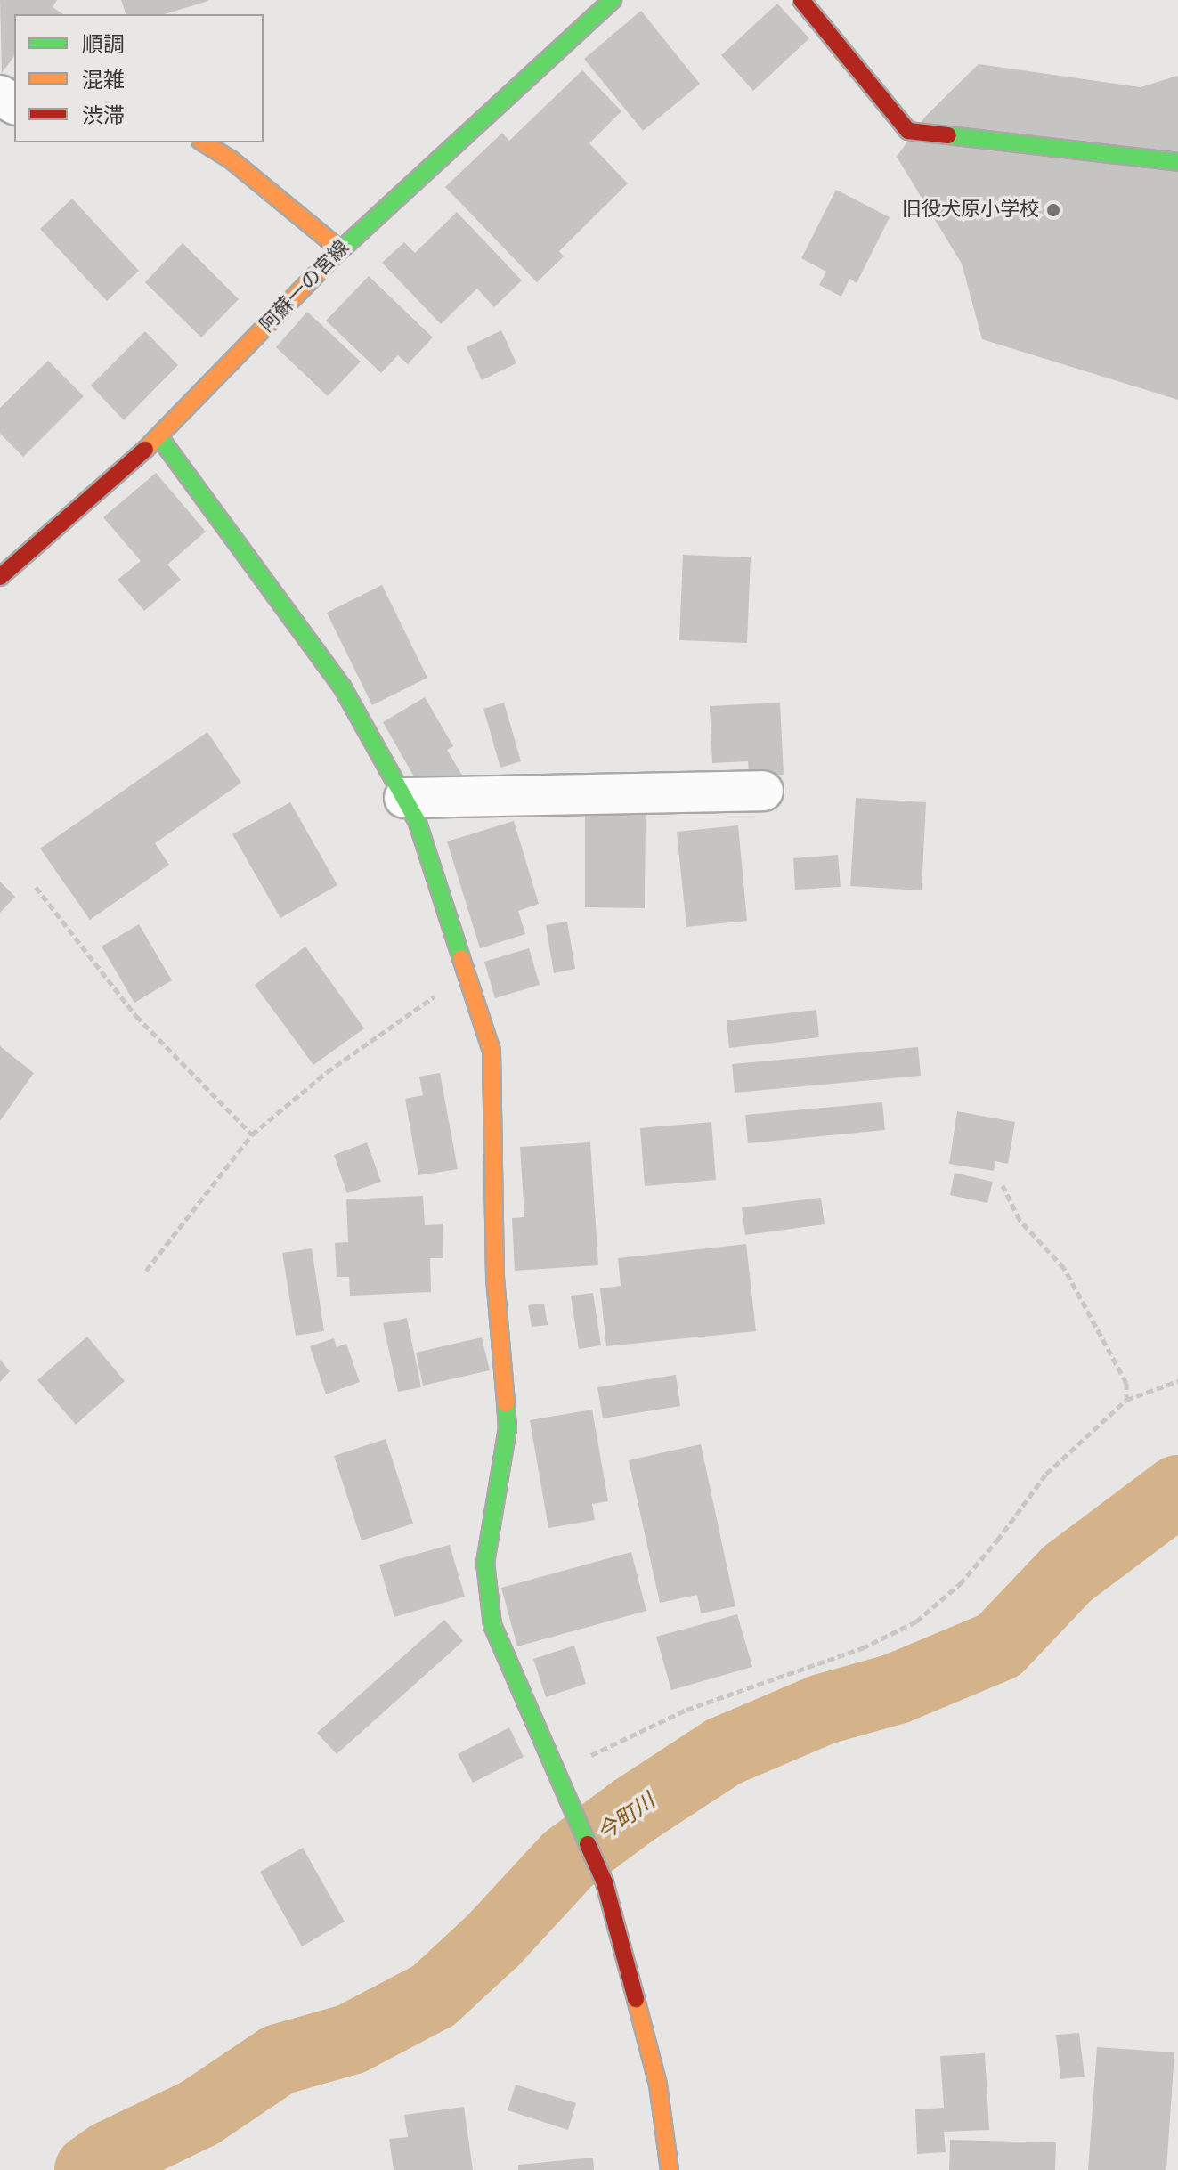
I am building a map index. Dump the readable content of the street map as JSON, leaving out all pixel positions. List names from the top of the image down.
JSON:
{
  "streets": {
    "street": ["阿蘇一の宮線"]
  },
  "water": ["今町川"],
  "places": ["旧役犬原小学校"],
  "legend": ["順調", "混雑", "渋滞"]
}
